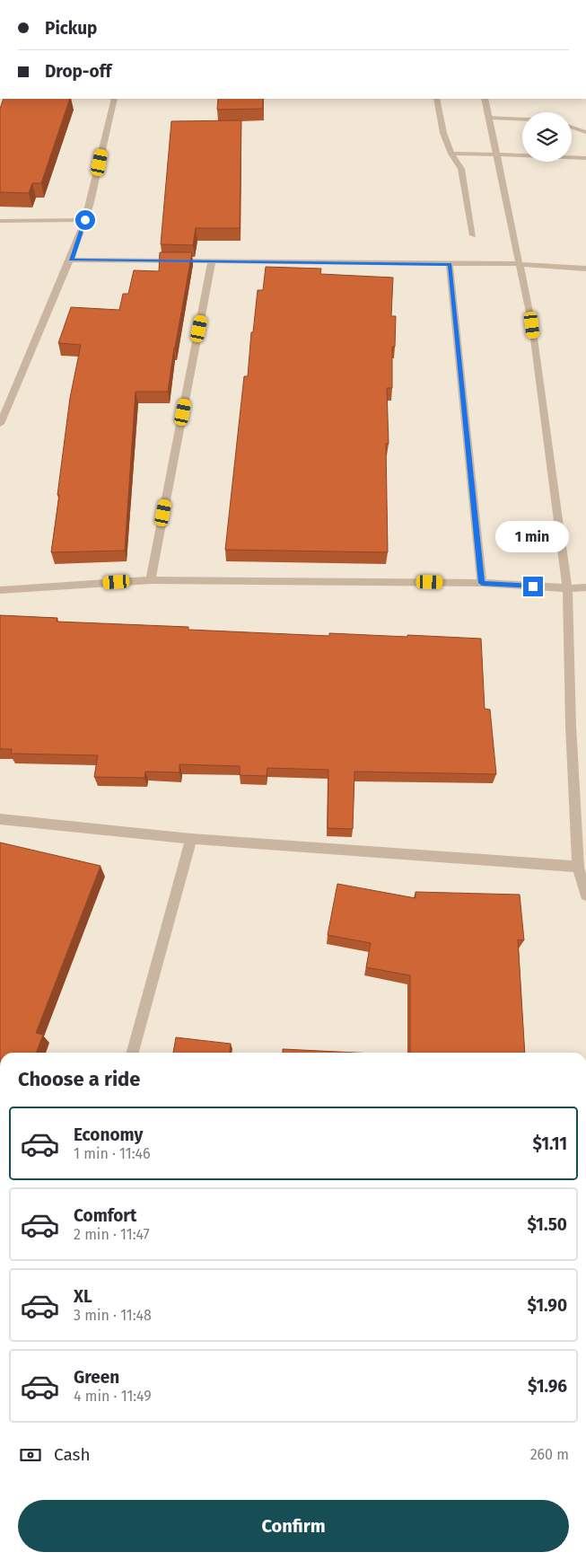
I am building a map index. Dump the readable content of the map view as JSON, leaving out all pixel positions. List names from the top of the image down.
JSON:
{
  "page": {
    "banner": ["Pickup", "Drop-off"],
    "bubble": "1 min",
    "heading": "Choose a ride",
    "list": [
      {
        "name": "Economy",
        "note": "1 min · 11:46",
        "value": "$1.11"
      },
      {
        "name": "Comfort",
        "note": "2 min · 11:47",
        "value": "$1.50"
      },
      {
        "name": "XL",
        "note": "3 min · 11:48",
        "value": "$1.90"
      },
      {
        "name": "Green",
        "note": "4 min · 11:49",
        "value": "$1.96"
      }
    ],
    "pay": ["Cash", "260 m"],
    "buttons": "Confirm"
  }
}
